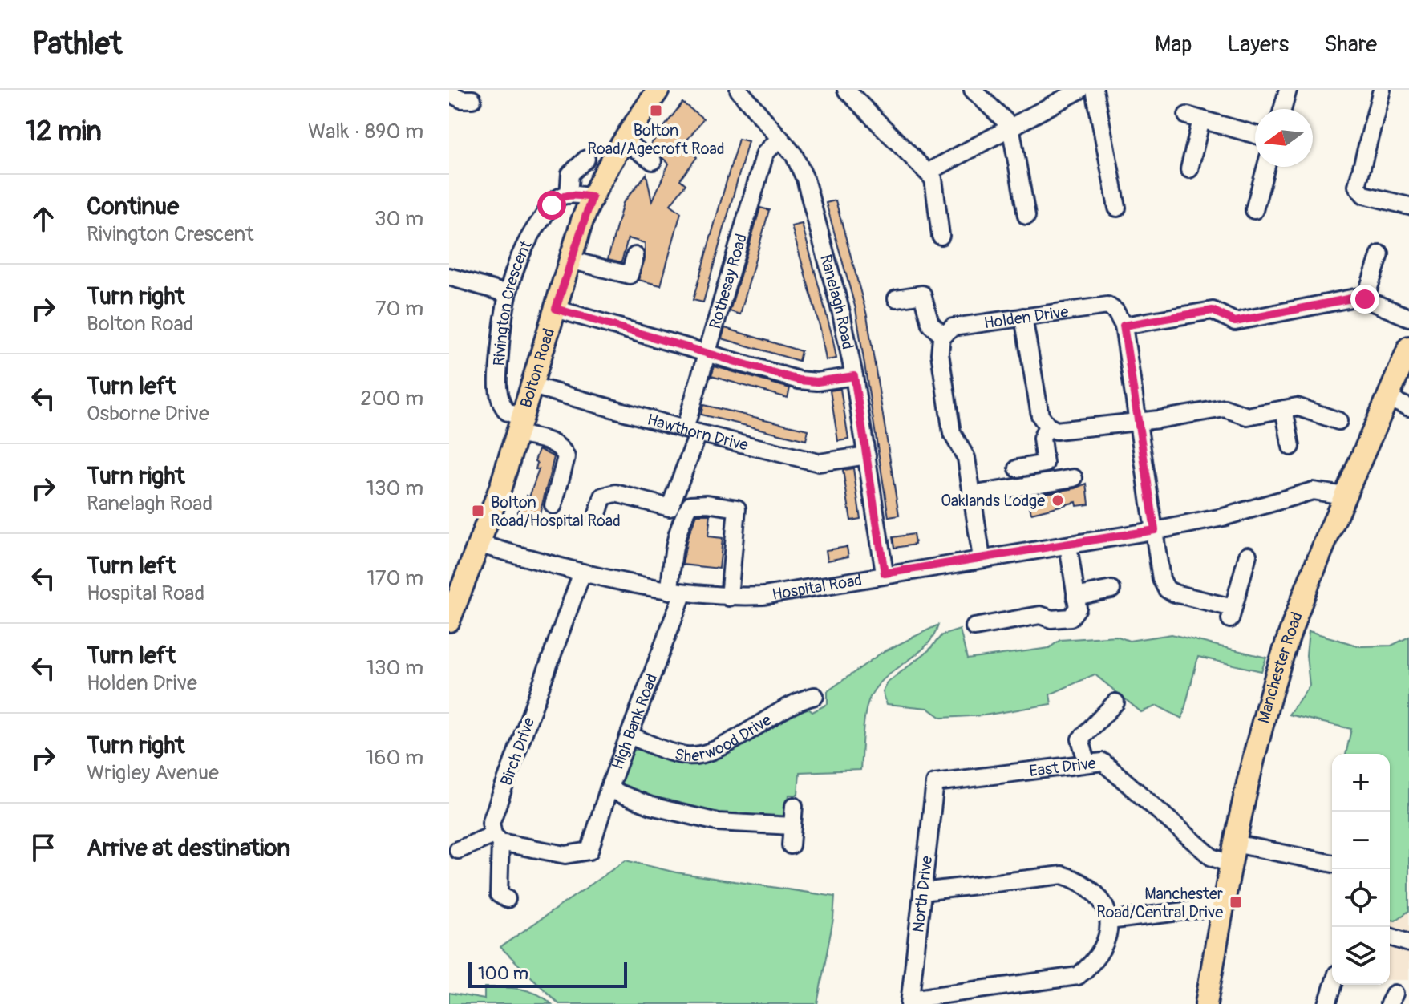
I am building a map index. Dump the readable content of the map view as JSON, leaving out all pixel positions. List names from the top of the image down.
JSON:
{
  "streets": {
    "main road": ["Bolton Road", "Manchester Road"],
    "street": [
      "Rothesay Road",
      "Ranelagh Road",
      "Rivington Crescent",
      "Holden Drive",
      "Hawthorn Drive",
      "Hospital Road",
      "High Bank Road",
      "Sherwood Drive",
      "Birch Drive",
      "East Drive",
      "North Drive"
    ]
  },
  "crossings": [
    ["Rothesay Road", "Ranelagh Road"],
    ["Rothesay Road", "Hawthorn Drive"],
    ["Ranelagh Road", "Hawthorn Drive"],
    ["Ranelagh Road", "Hospital Road"],
    ["Rivington Crescent", "Bolton Road"],
    ["Bolton Road", "Hawthorn Drive"],
    ["Bolton Road", "Hospital Road"],
    ["Hospital Road", "Manchester Road"],
    ["Hospital Road", "High Bank Road"],
    ["Hospital Road", "Birch Drive"],
    ["Manchester Road", "East Drive"],
    ["High Bank Road", "Sherwood Drive"],
    ["High Bank Road", "Birch Drive"],
    ["East Drive", "North Drive"]
  ],
  "places": {
    "transit": ["Bolton Road/Agecroft Road", "Bolton Road/Hospital Road", "Manchester Road/Central Drive"],
    "other": ["Oaklands Lodge"]
  },
  "scale_bar": "100 m",
  "north": "left",
  "page": {
    "header": "Pathlet",
    "nav": ["Map", "Layers", "Share"],
    "heading": ["12 min", "Walk · 890 m"],
    "list": [
      ["Continue", "Rivington Crescent", "30 m"],
      ["Turn right", "Bolton Road", "70 m"],
      ["Turn left", "Osborne Drive", "200 m"],
      ["Turn right", "Ranelagh Road", "130 m"],
      ["Turn left", "Hospital Road", "170 m"],
      ["Turn left", "Holden Drive", "130 m"],
      ["Turn right", "Wrigley Avenue", "160 m"],
      "Arrive at destination"
    ],
    "map_buttons": ["+", "−"],
    "scale": "100 m"
  }
}
